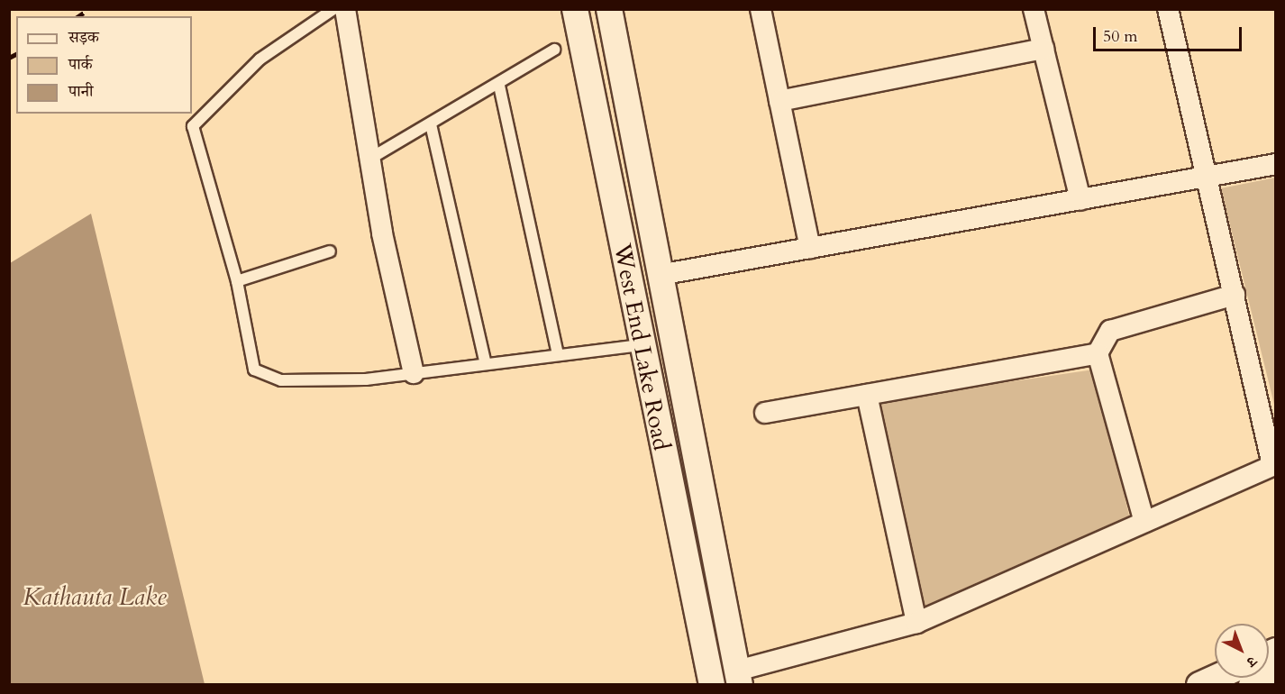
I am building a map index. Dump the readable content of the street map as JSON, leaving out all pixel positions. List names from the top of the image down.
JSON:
{
  "streets": {
    "street": ["West End Lake Road"]
  },
  "water": ["Kathauta Lake"],
  "legend": ["सड़क", "पार्क", "पानी"],
  "scale_bar": "50 m",
  "north": "bottom right"
}
